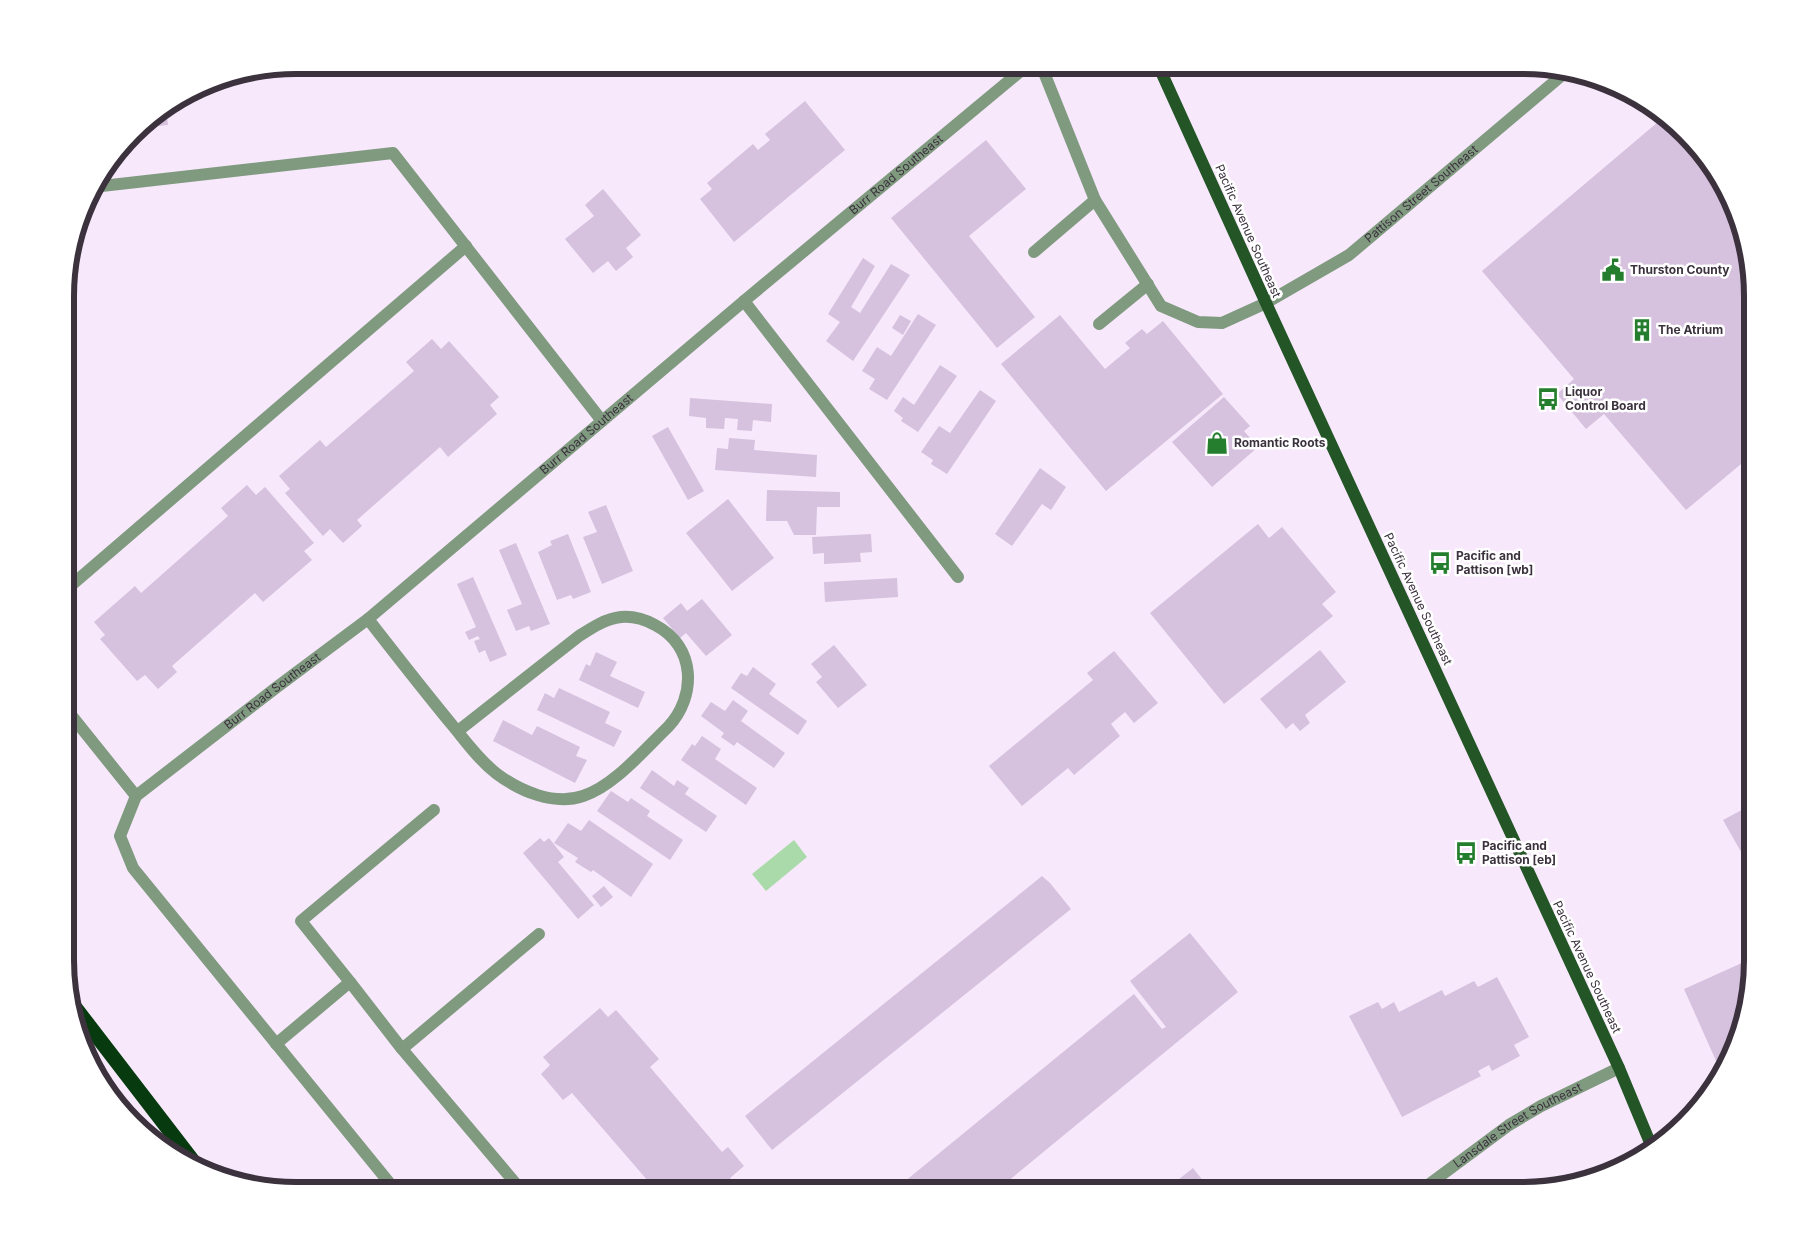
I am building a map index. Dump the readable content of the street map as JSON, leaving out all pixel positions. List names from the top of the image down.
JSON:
{
  "streets": {
    "main road": ["Pacific Avenue Southeast"],
    "street": ["Burr Road Southeast", "Pattison Street Southeast", "Lansdale Street Southeast"]
  },
  "crossings": [
    ["Pattison Street Southeast", "Pacific Avenue Southeast"],
    ["Pacific Avenue Southeast", "Lansdale Street Southeast"]
  ],
  "places": {
    "public building": ["Thurston County"],
    "building": ["The Atrium"],
    "bus stop": ["Liquor Control Board", "Pacific and Pattison [wb]", "Pacific and Pattison [eb]"],
    "shop": ["Romantic Roots"]
  }
}
